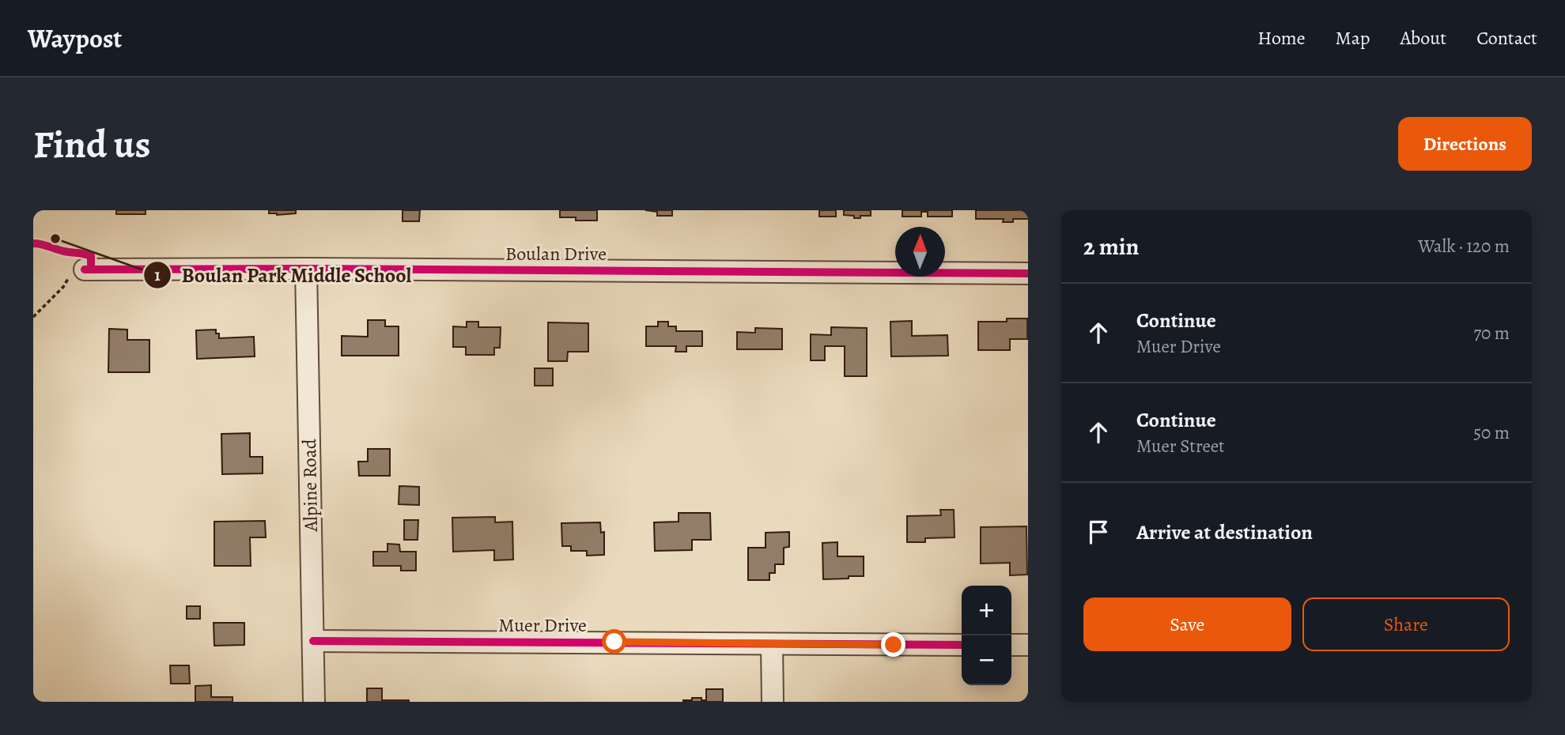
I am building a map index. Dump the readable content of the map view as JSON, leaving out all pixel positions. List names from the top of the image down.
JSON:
{
  "streets": {
    "street": ["Boulan Drive", "Alpine Road", "Muer Drive"]
  },
  "crossings": [
    ["Boulan Drive", "Alpine Road"],
    ["Alpine Road", "Muer Drive"]
  ],
  "places": ["Boulan Park Middle School"],
  "north": "top",
  "page": {
    "header": "Waypost",
    "nav": [
      "Home",
      "Map",
      "About",
      "Contact"
    ],
    "buttons": [
      "Directions",
      ["Save", "Share"]
    ],
    "title": "Find us",
    "heading": ["2 min", "Walk · 120 m"],
    "list": [
      ["Continue", "Muer Drive", "70 m"],
      ["Continue", "Muer Street", "50 m"],
      "Arrive at destination"
    ],
    "map_buttons": ["+", "−"]
  }
}
